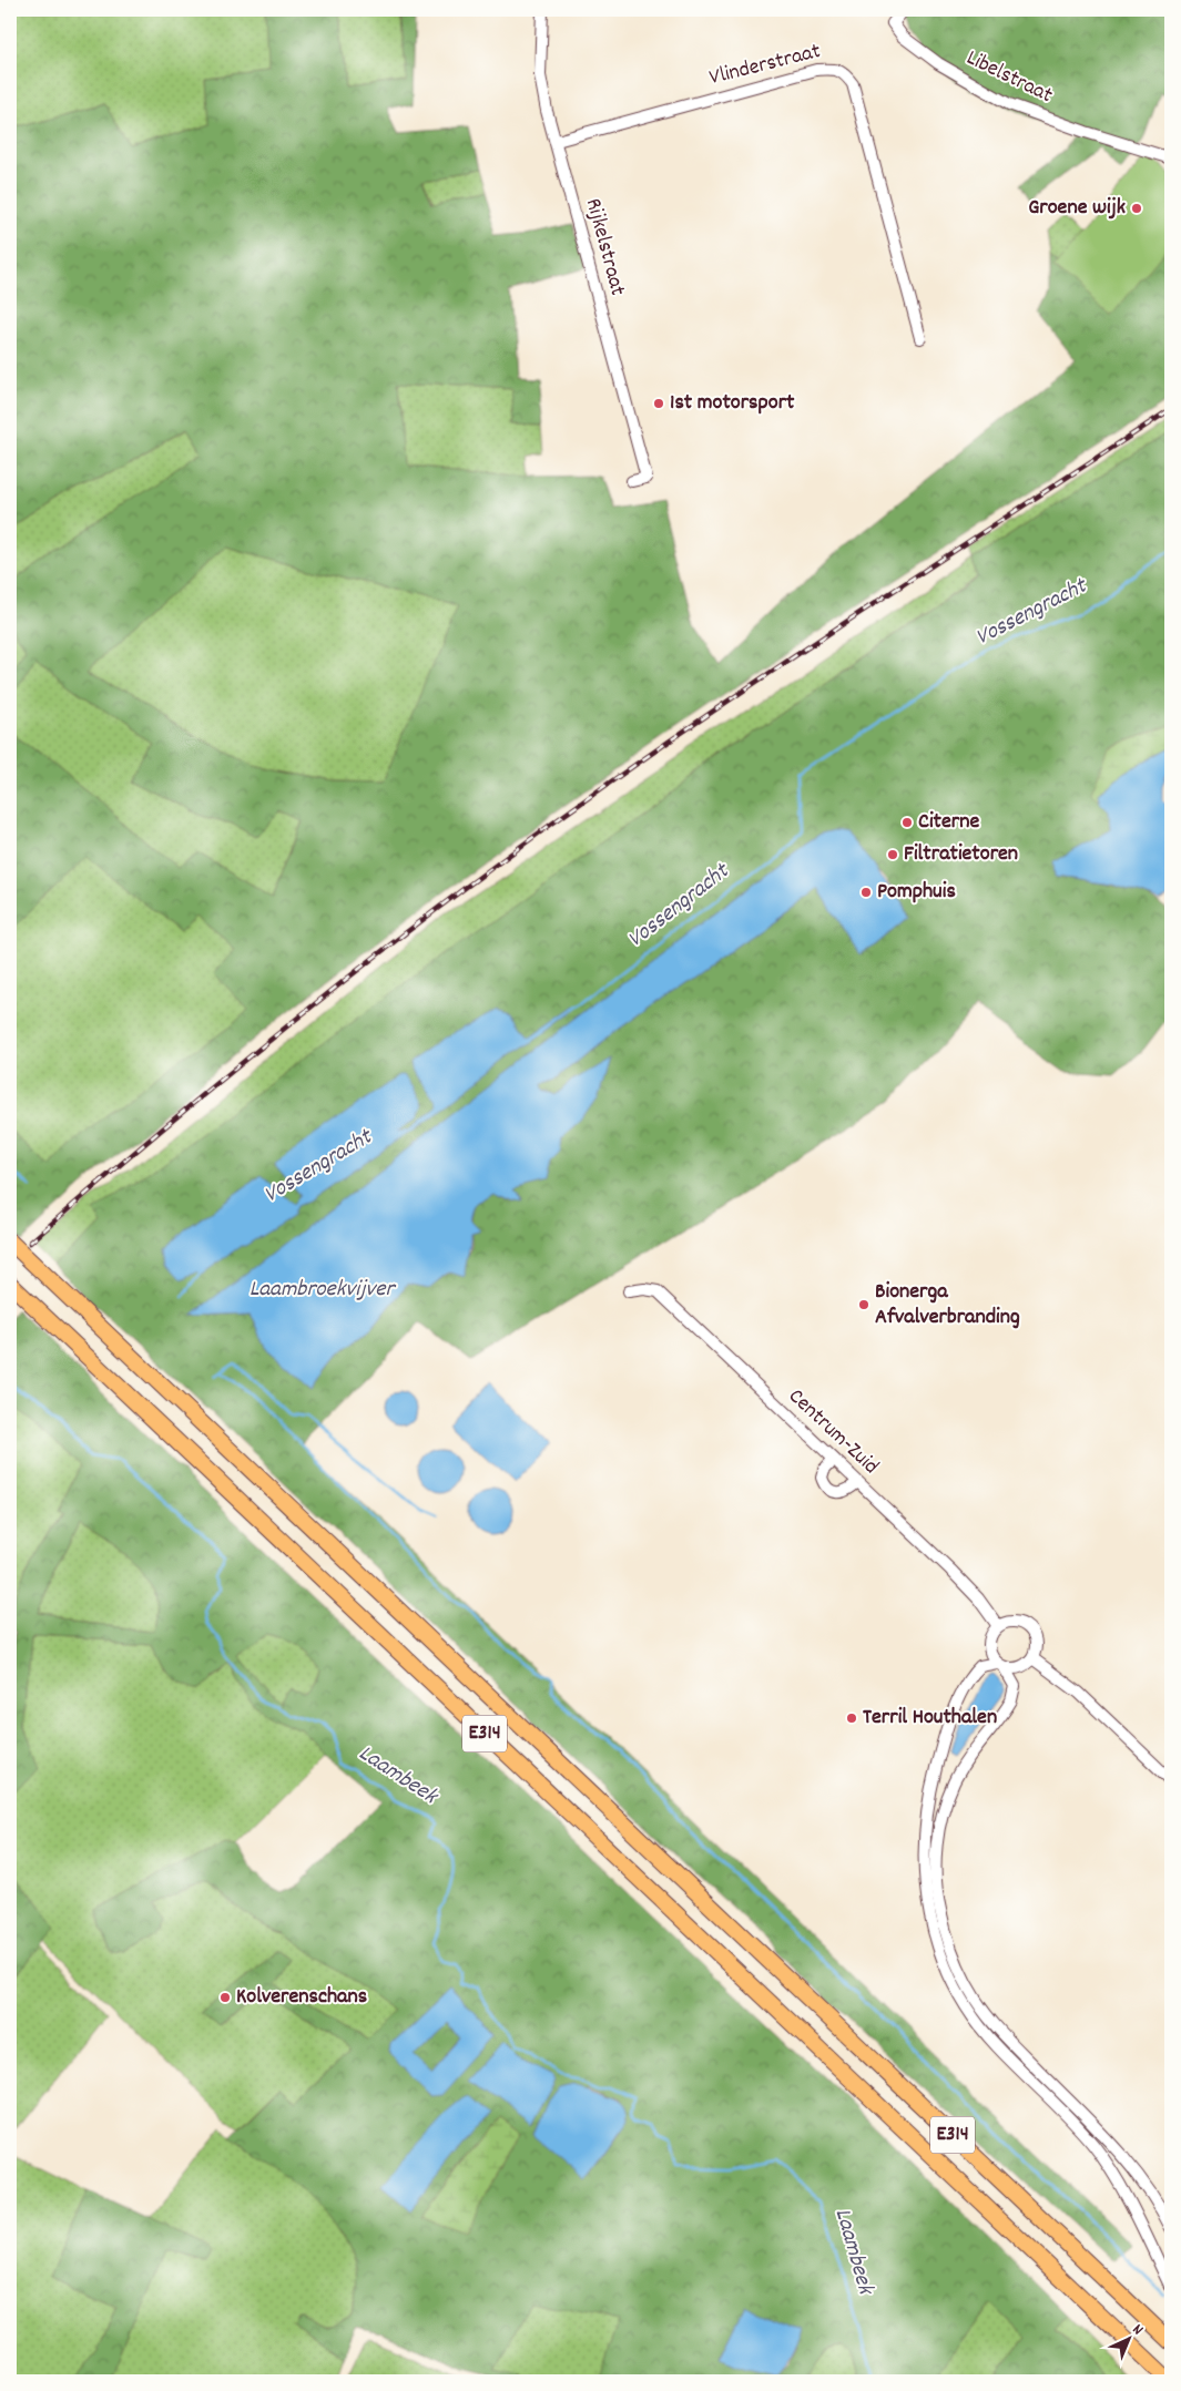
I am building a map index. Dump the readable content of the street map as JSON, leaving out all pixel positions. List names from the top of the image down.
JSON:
{
  "streets": {
    "highway": ["E314"],
    "street": [
      "Vlinderstraat",
      "Libelstraat",
      "Rijkelstraat",
      "Centrum-Zuid"
    ]
  },
  "crossings": [
    ["Vlinderstraat", "Rijkelstraat"]
  ],
  "water": ["Vossengracht", "Laambroekvijver", "Laambeek"],
  "places": [
    "Groene wijk",
    "1st motorsport",
    "Citerne",
    "Filtratietoren",
    "Pomphuis",
    "Bionerga Afvalverbranding",
    "Terril Houthalen",
    "Kolverenschans"
  ],
  "north": "top right"
}
